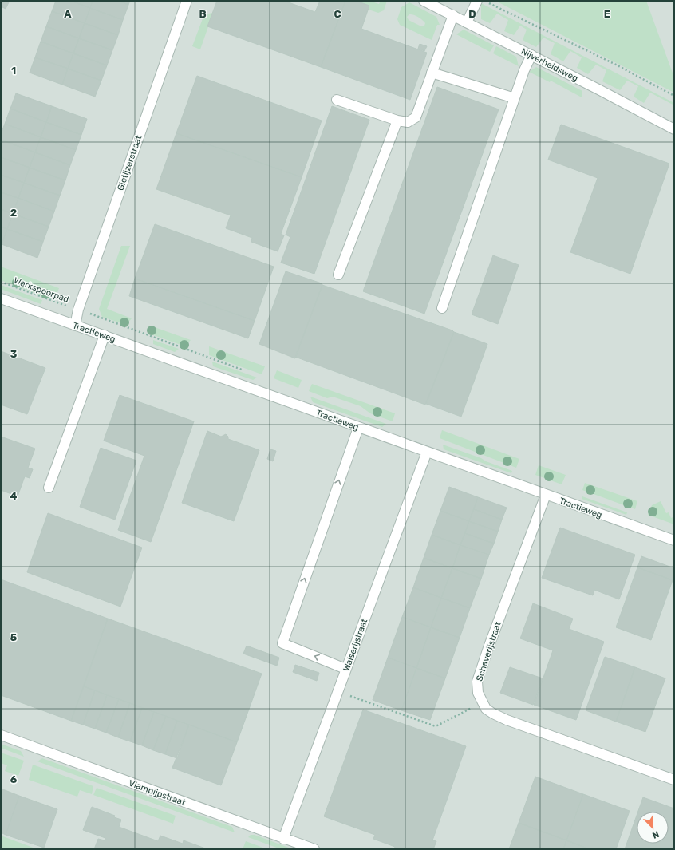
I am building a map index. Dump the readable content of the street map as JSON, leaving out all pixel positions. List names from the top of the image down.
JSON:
{
  "streets": {
    "street": [
      "Nijverheidsweg",
      "Gietijzerstraat",
      "Tractieweg",
      "Walserijstraat",
      "Schaverijstraat",
      "Vlampijpstraat"
    ],
    "path": ["Werkspoorpad"]
  },
  "crossings": [
    ["Gietijzerstraat", "Werkspoorpad"],
    ["Gietijzerstraat", "Tractieweg"],
    ["Tractieweg", "Walserijstraat"],
    ["Tractieweg", "Schaverijstraat"],
    ["Walserijstraat", "Vlampijpstraat"]
  ],
  "north": "bottom right",
  "grid": {
    "columns": [
      "A",
      "B",
      "C",
      "D",
      "E"
    ],
    "rows": [
      "1",
      "2",
      "3",
      "4",
      "5",
      "6"
    ]
  }
}
